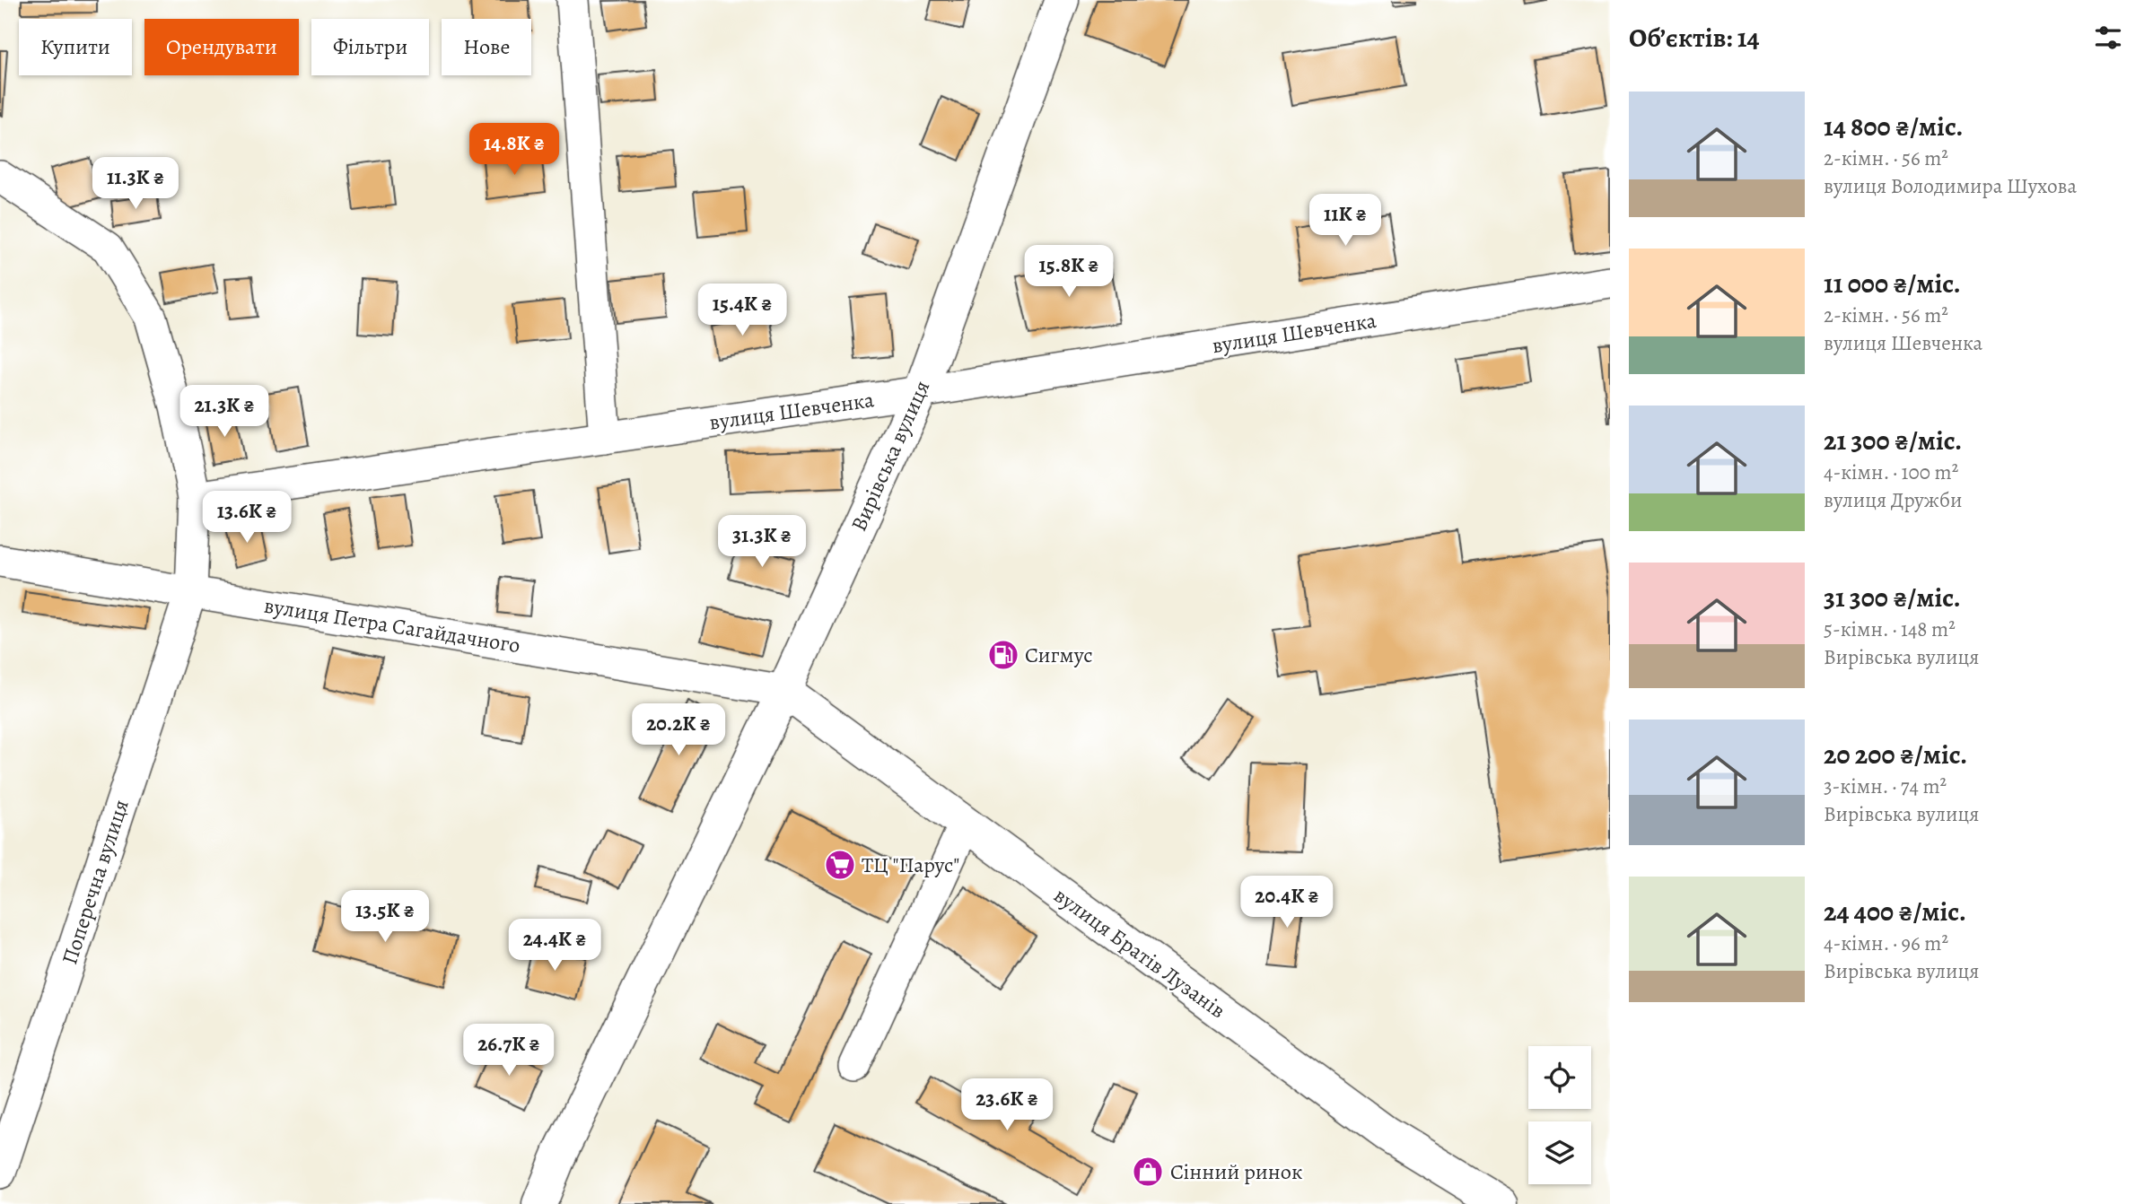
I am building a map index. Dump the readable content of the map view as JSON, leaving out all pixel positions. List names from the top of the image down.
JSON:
{
  "streets": {
    "main road": ["Вирівська вулиця", "вулиця Братів Лузанів"],
    "street": ["вулиця Шевченка", "вулиця Петра Сагайдачного", "Поперечна вулиця"]
  },
  "crossings": [
    ["вулиця Шевченка", "Вирівська вулиця"],
    ["вулиця Шевченка", "Поперечна вулиця"],
    ["Вирівська вулиця", "вулиця Петра Сагайдачного"],
    ["Вирівська вулиця", "вулиця Братів Лузанів"],
    ["вулиця Петра Сагайдачного", "Поперечна вулиця"],
    ["вулиця Петра Сагайдачного", "вулиця Братів Лузанів"]
  ],
  "places": {
    "fuel station": ["Сигмус"],
    "supermarket": ["ТЦ \"Парус\""],
    "shop": ["Сінний ринок"]
  },
  "page": {
    "heading": "Об’єктів: 14",
    "chip": [
      "Купити",
      "Орендувати",
      "Фільтри",
      "Нове"
    ],
    "list": [
      {
        "name": "14 800 ₴/міс.",
        "note": "2-кімн. · 56 m² · вулиця Володимира Шухова"
      },
      {
        "name": "11 000 ₴/міс.",
        "note": "2-кімн. · 56 m² · вулиця Шевченка"
      },
      {
        "name": "21 300 ₴/міс.",
        "note": "4-кімн. · 100 m² · вулиця Дружби"
      },
      {
        "name": "31 300 ₴/міс.",
        "note": "5-кімн. · 148 m² · Вирівська вулиця"
      },
      {
        "name": "20 200 ₴/міс.",
        "note": "3-кімн. · 74 m² · Вирівська вулиця"
      },
      {
        "name": "24 400 ₴/міс.",
        "note": "4-кімн. · 96 m² · Вирівська вулиця"
      }
    ],
    "price": [
      "14.8K ₴",
      "11.3K ₴",
      "11K ₴",
      "15.8K ₴",
      "15.4K ₴",
      "21.3K ₴",
      "13.6K ₴",
      "31.3K ₴",
      "20.2K ₴",
      "20.4K ₴",
      "13.5K ₴",
      "24.4K ₴",
      "26.7K ₴",
      "23.6K ₴"
    ]
  }
}
